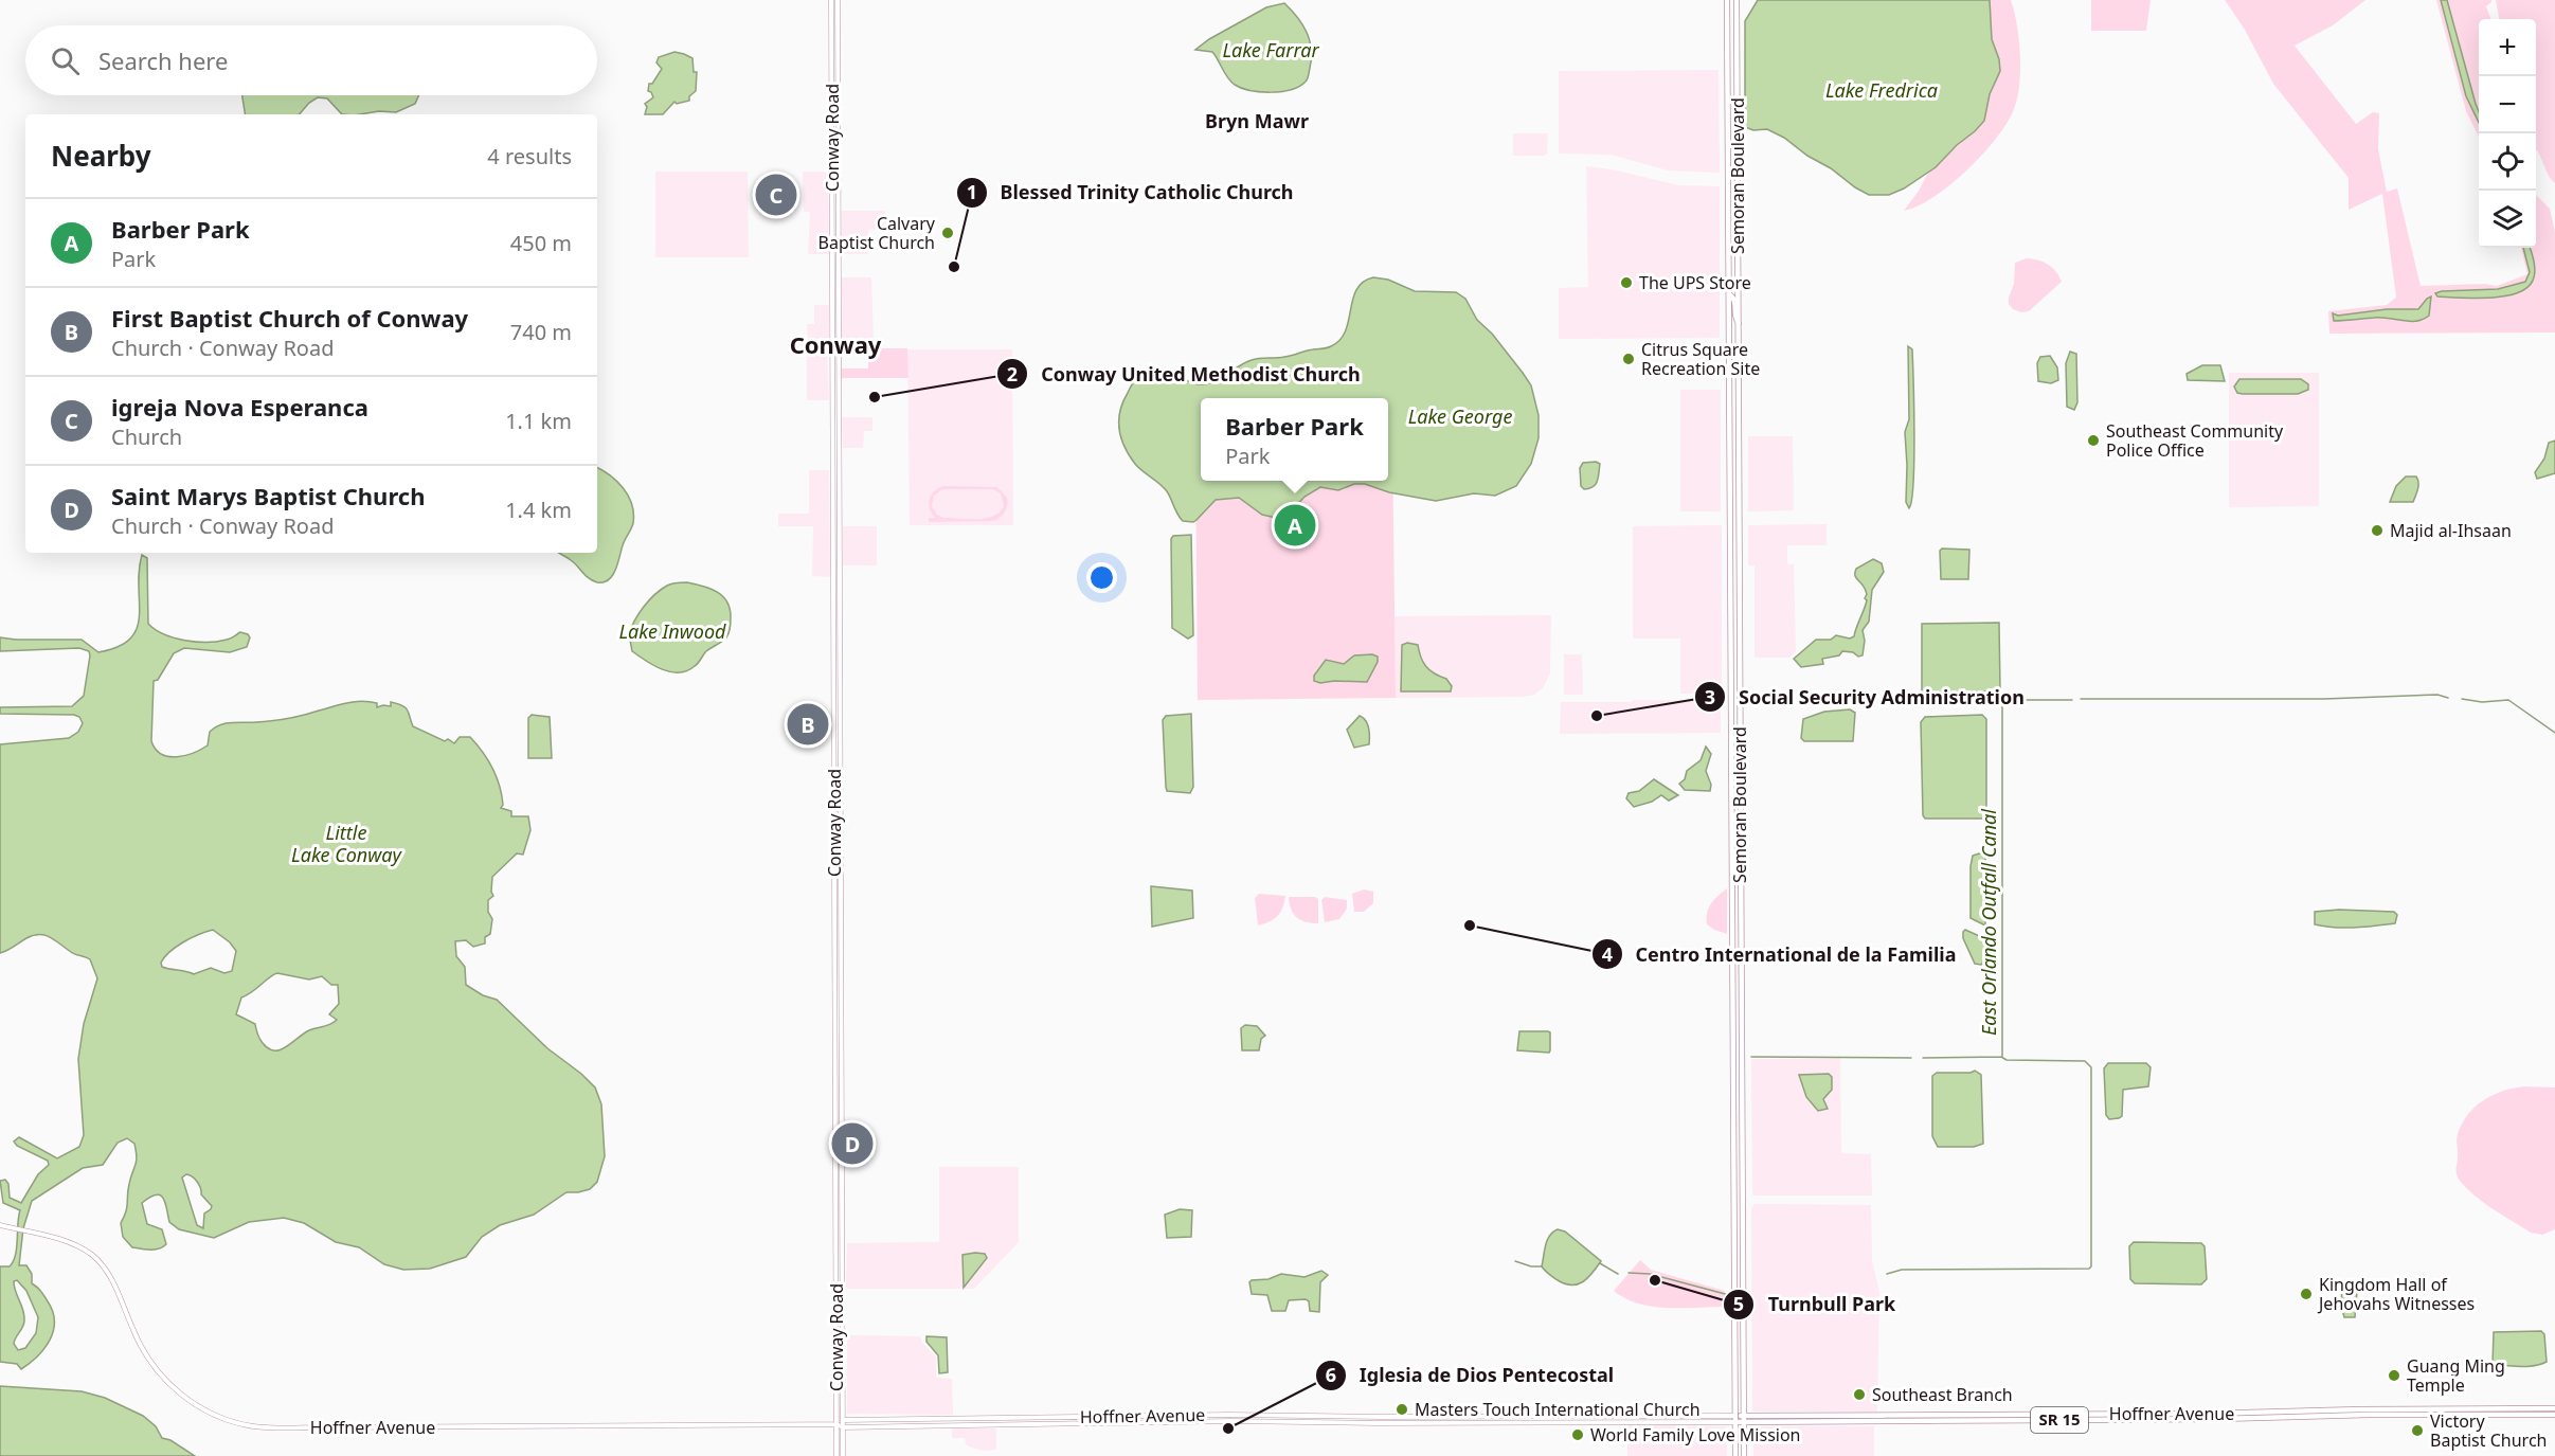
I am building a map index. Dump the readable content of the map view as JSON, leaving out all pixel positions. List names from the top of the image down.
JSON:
{
  "streets": {
    "main road": [
      "Conway Road",
      "Semoran Boulevard",
      "Hoffner Avenue",
      "SR 15"
    ]
  },
  "crossings": [
    ["Conway Road", "Hoffner Avenue"],
    ["Semoran Boulevard", "Hoffner Avenue"]
  ],
  "districts": ["Bryn Mawr", "Conway"],
  "water": [
    "Lake Farrar",
    "Lake Fredrica",
    "Lake George",
    "Lake Inwood",
    "Little Lake Conway",
    "East Orlando Outfall Canal"
  ],
  "places": [
    "Calvary Baptist Church",
    "Blessed Trinity Catholic Church",
    "The UPS Store",
    "Citrus Square Recreation Site",
    "Conway United Methodist Church",
    "Southeast Community Police Office",
    "Majid al-Ihsaan",
    "Social Security Administration",
    "Centro International de la Familia",
    "Turnbull Park",
    "Kingdom Hall of Jehovahs Witnesses",
    "Guang Ming Temple",
    "Southeast Branch",
    "Masters Touch International Church",
    "Iglesia de Dios Pentecostal",
    "Victory Baptist Church",
    "World Family Love Mission"
  ],
  "page": {
    "map_buttons": ["+", "−"],
    "search": "Search here",
    "heading": ["Nearby", "4 results"],
    "pins": [
      "C",
      "A",
      "B",
      "D"
    ],
    "list": [
      {
        "mark": "A",
        "name": "Barber Park",
        "note": "Park",
        "value": "450 m"
      },
      {
        "mark": "B",
        "name": "First Baptist Church of Conway",
        "note": "Church · Conway Road",
        "value": "740 m"
      },
      {
        "mark": "C",
        "name": "igreja Nova Esperanca",
        "note": "Church",
        "value": "1.1 km"
      },
      {
        "mark": "D",
        "name": "Saint Marys Baptist Church",
        "note": "Church · Conway Road",
        "value": "1.4 km"
      }
    ],
    "popup": ["Barber Park", "Park"]
  }
}
